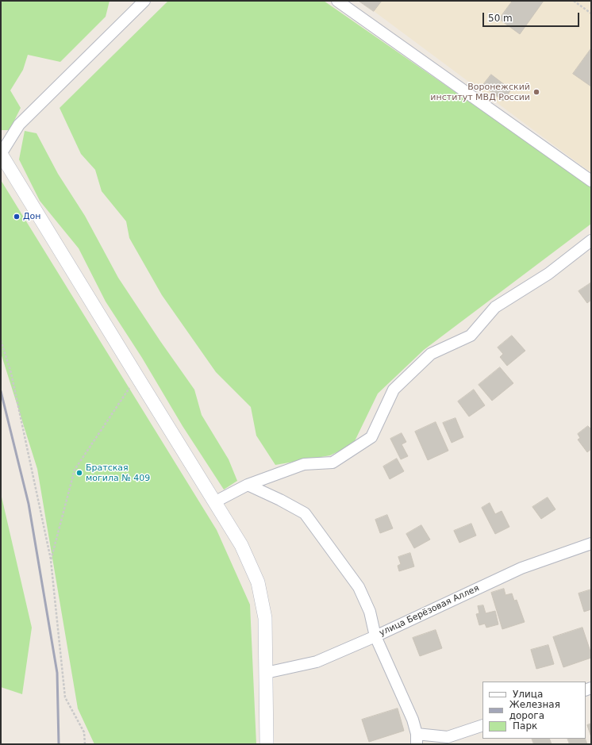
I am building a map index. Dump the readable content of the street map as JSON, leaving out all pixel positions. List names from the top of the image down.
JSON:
{
  "streets": {
    "street": ["улица Берёзовая Аллея"]
  },
  "places": ["Воронежский институт МВД России", "Дон", "Братская могила № 409"],
  "legend": ["Улица", "Железная дорога", "Парк"],
  "scale_bar": "50 m"
}
